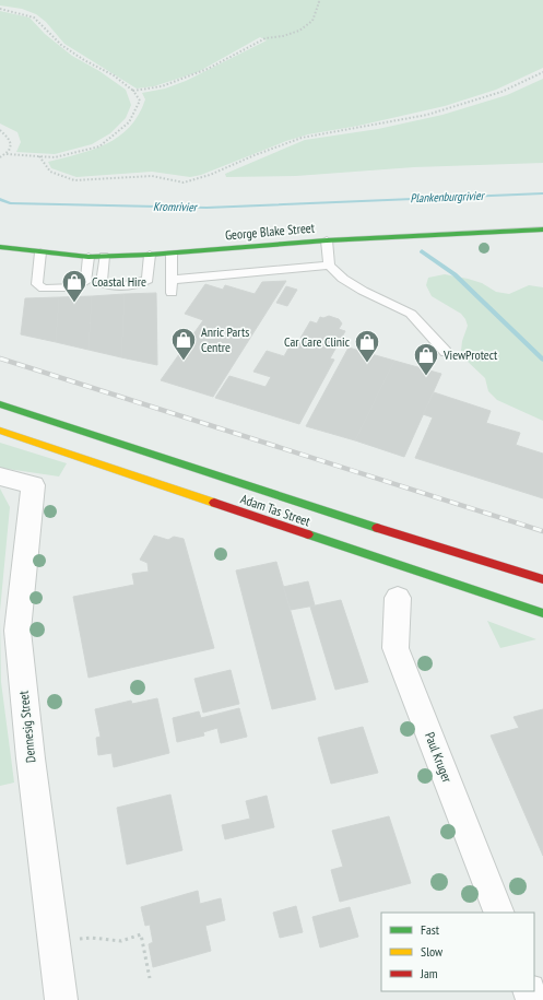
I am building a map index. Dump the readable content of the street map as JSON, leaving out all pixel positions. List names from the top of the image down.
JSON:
{
  "streets": {
    "main road": ["George Blake Street", "Adam Tas Street"],
    "street": ["Dennesig Street", "Paul Kruger"]
  },
  "water": ["Plankenburgrivier", "Kromrivier"],
  "places": {
    "shop": [
      "Coastal Hire",
      "Anric Parts Centre",
      "Car Care Clinic",
      "ViewProtect"
    ]
  },
  "legend": ["Fast", "Slow", "Jam"]
}
